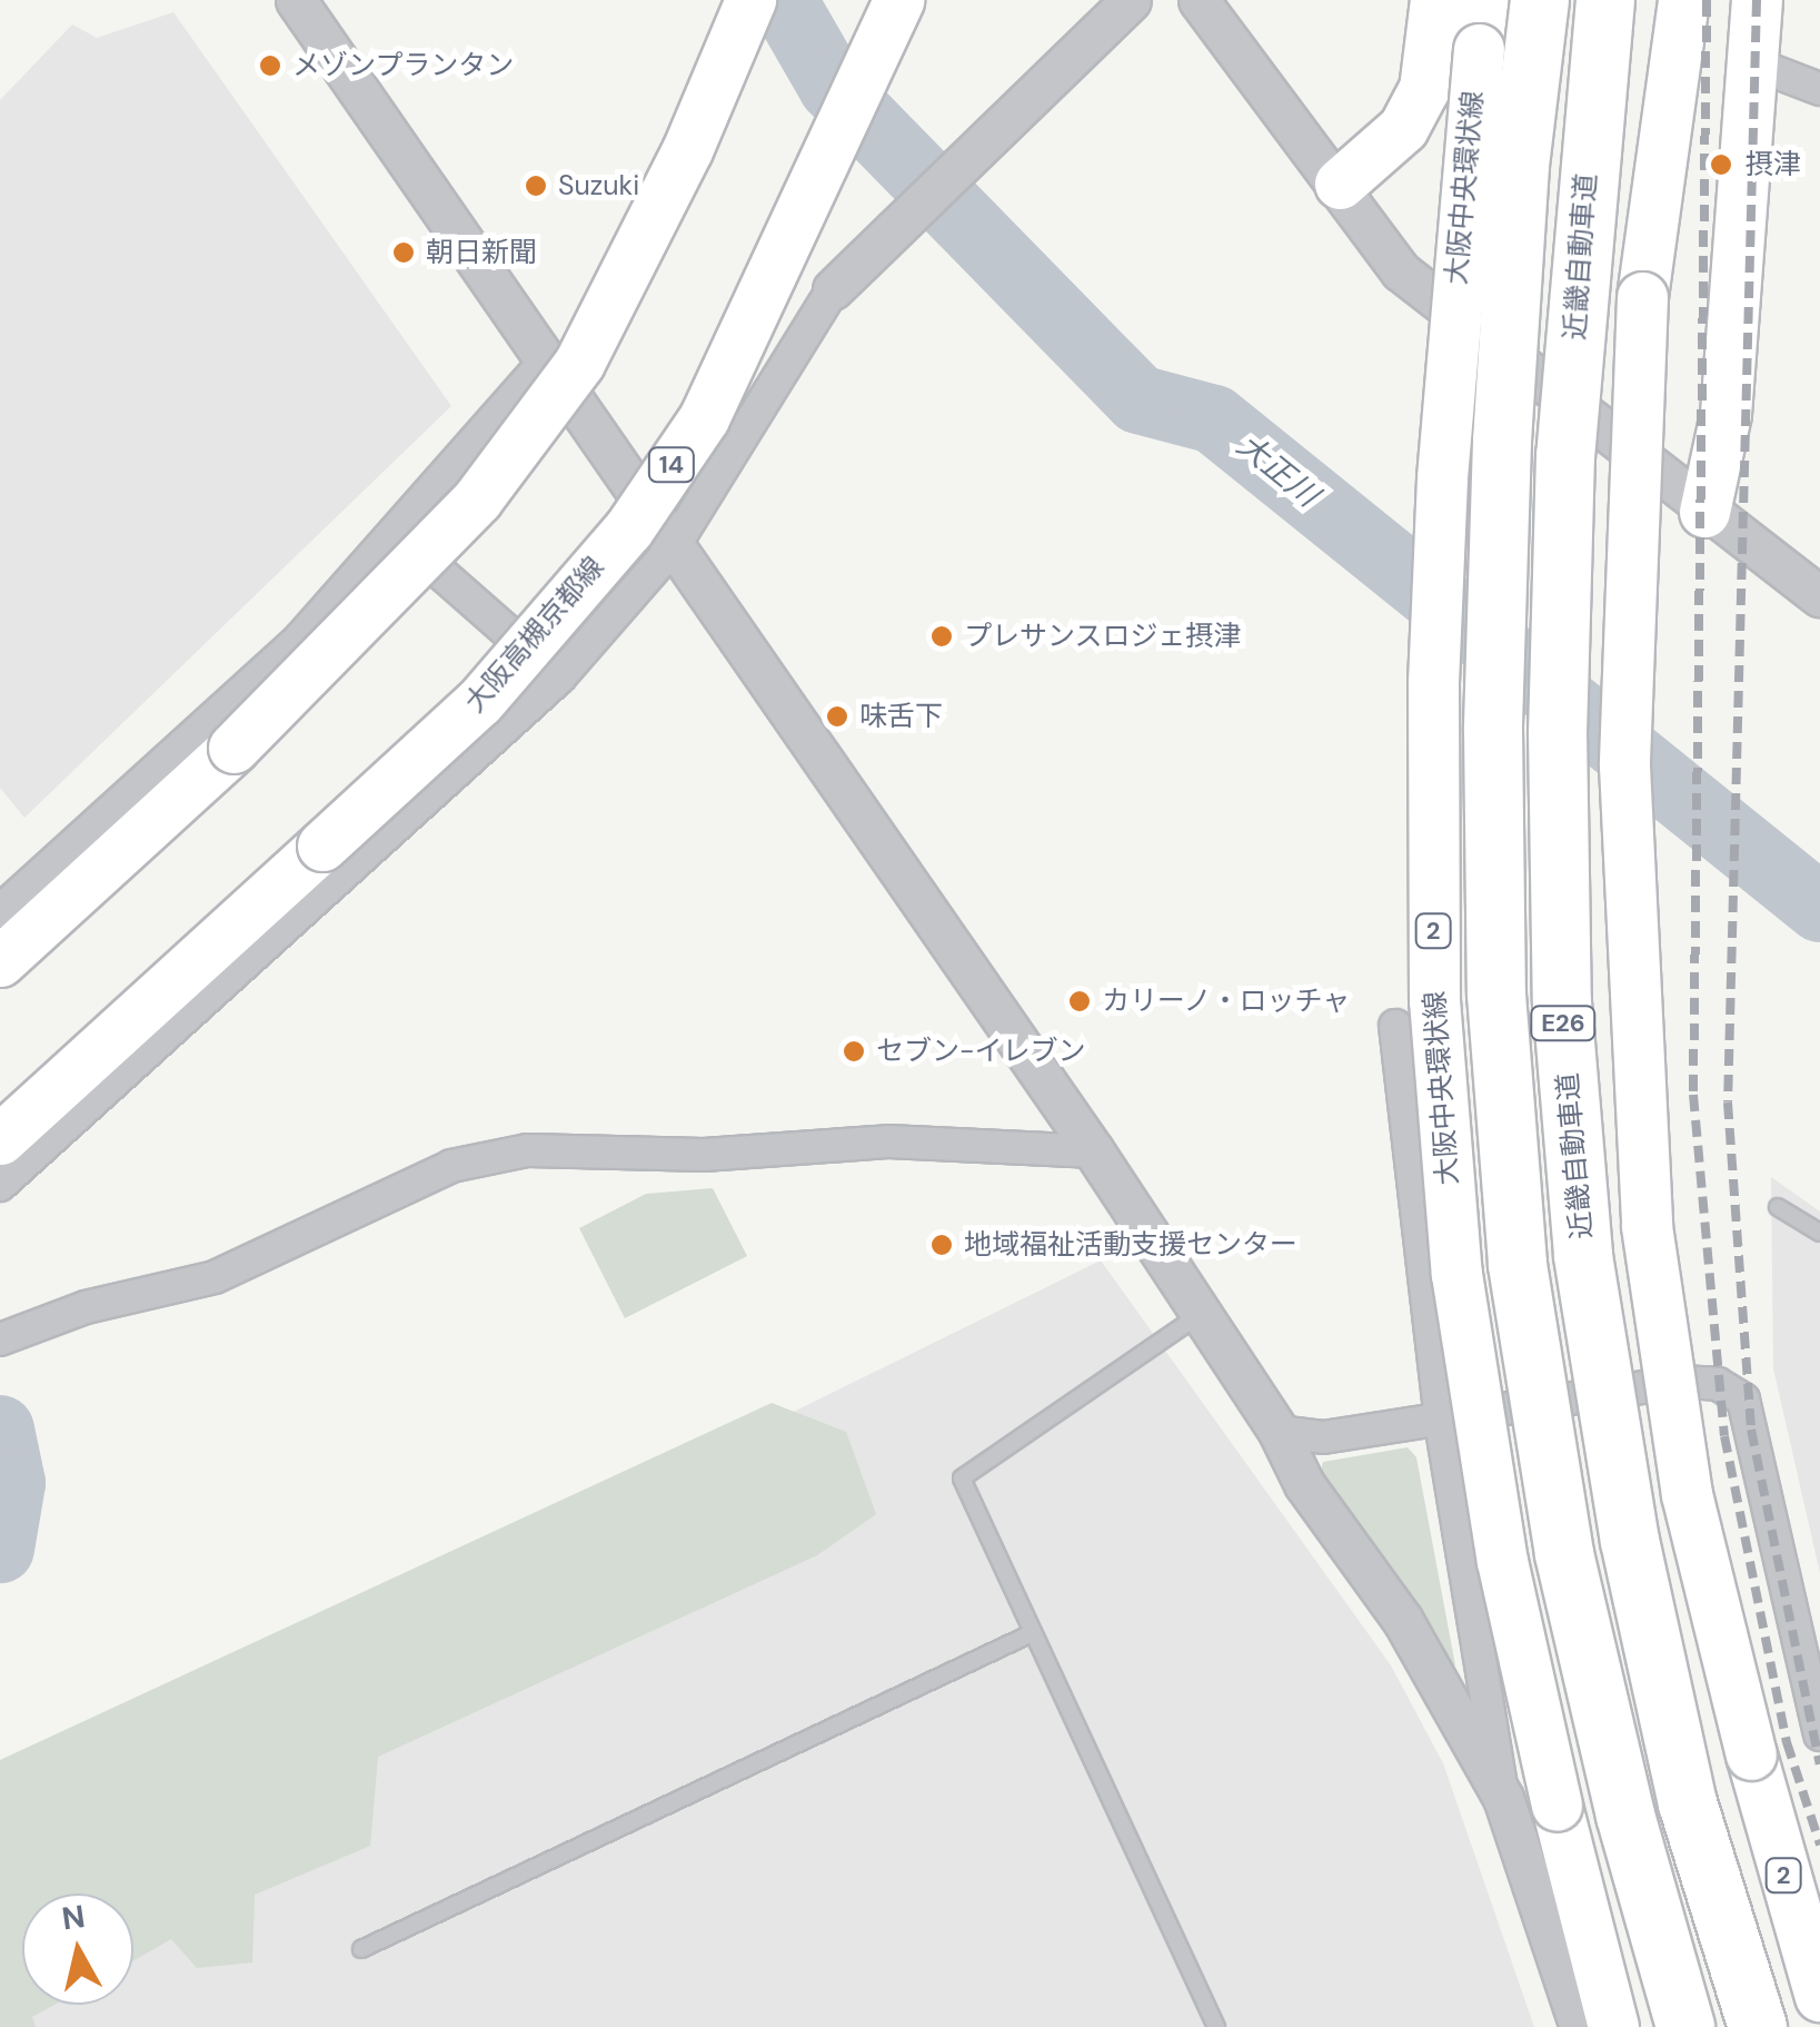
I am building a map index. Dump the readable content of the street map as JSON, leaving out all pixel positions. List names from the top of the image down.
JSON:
{
  "streets": {
    "highway": ["近畿自動車道", "E26"],
    "main road": [
      "大阪中央環状線",
      "14",
      "大阪高槻京都線",
      "2"
    ]
  },
  "water": ["大正川"],
  "places": [
    "メゾンプランタン",
    "摂津",
    "Suzuki",
    "朝日新聞",
    "プレサンスロジェ摂津",
    "味舌下",
    "カリーノ・ロッチャ",
    "セブン-イレブン",
    "地域福祉活動支援センター"
  ],
  "north": "top"
}
